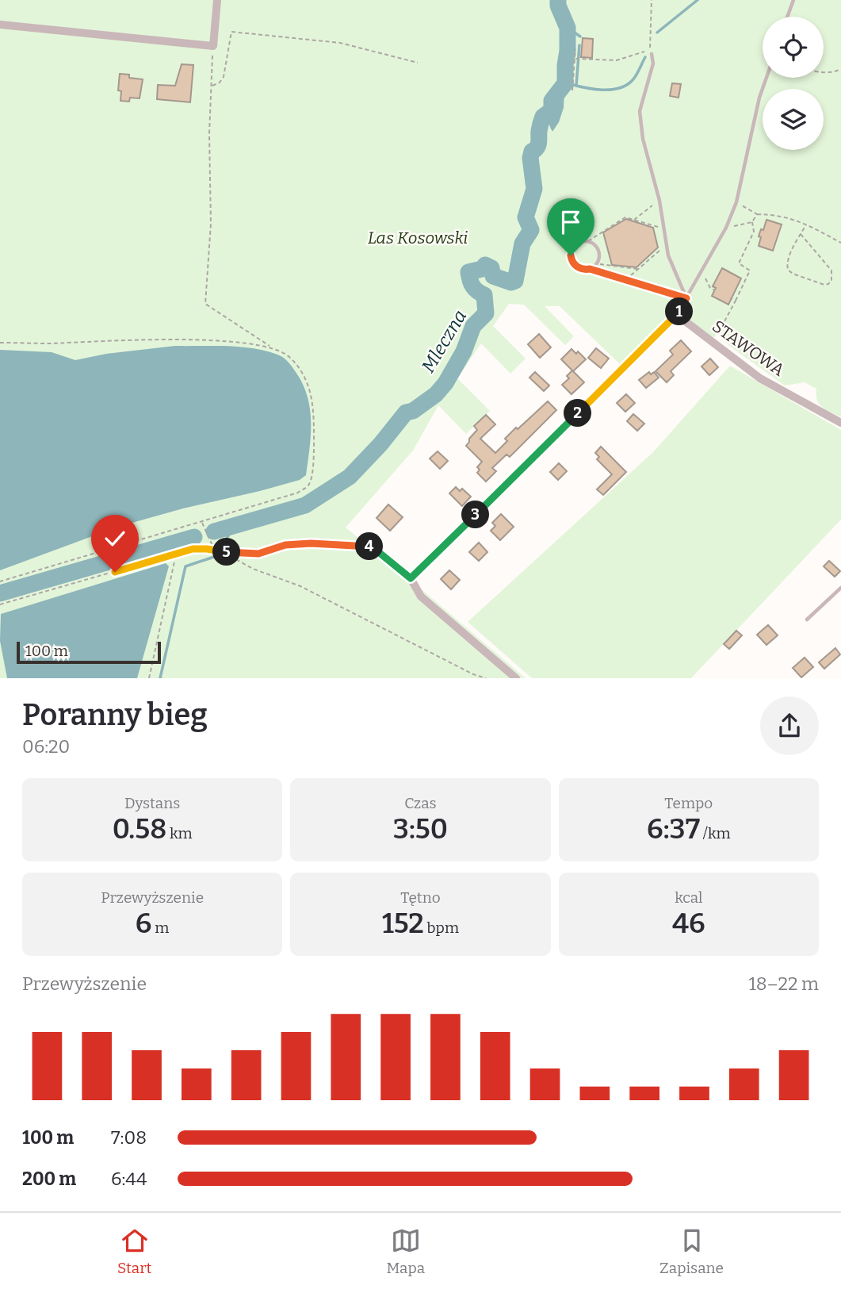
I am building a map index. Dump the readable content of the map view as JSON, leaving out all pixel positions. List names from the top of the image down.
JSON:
{
  "streets": {
    "street": ["STAWOWA"]
  },
  "water": ["Mleczna"],
  "parks": ["Las Kosowski"],
  "scale_bar": "100 m",
  "page": {
    "pins": [
      "1",
      "2",
      "3",
      "4",
      "5"
    ],
    "scale": "100 m",
    "heading": ["Poranny bieg", "06:20"],
    "stats": [
      ["Dystans", "0.58 km"],
      ["Czas", "3:50"],
      ["Tempo", "6:37 /km"],
      ["Przewyższenie", "6 m"],
      ["Tętno", "152 bpm"],
      ["kcal", "46"]
    ],
    "chart": ["Przewyższenie", "18–22 m"],
    "list": [
      {
        "name": "100 m",
        "note": "7:08"
      },
      {
        "name": "200 m",
        "note": "6:44"
      }
    ],
    "tabs": ["Start", "Mapa", "Zapisane"]
  }
}
